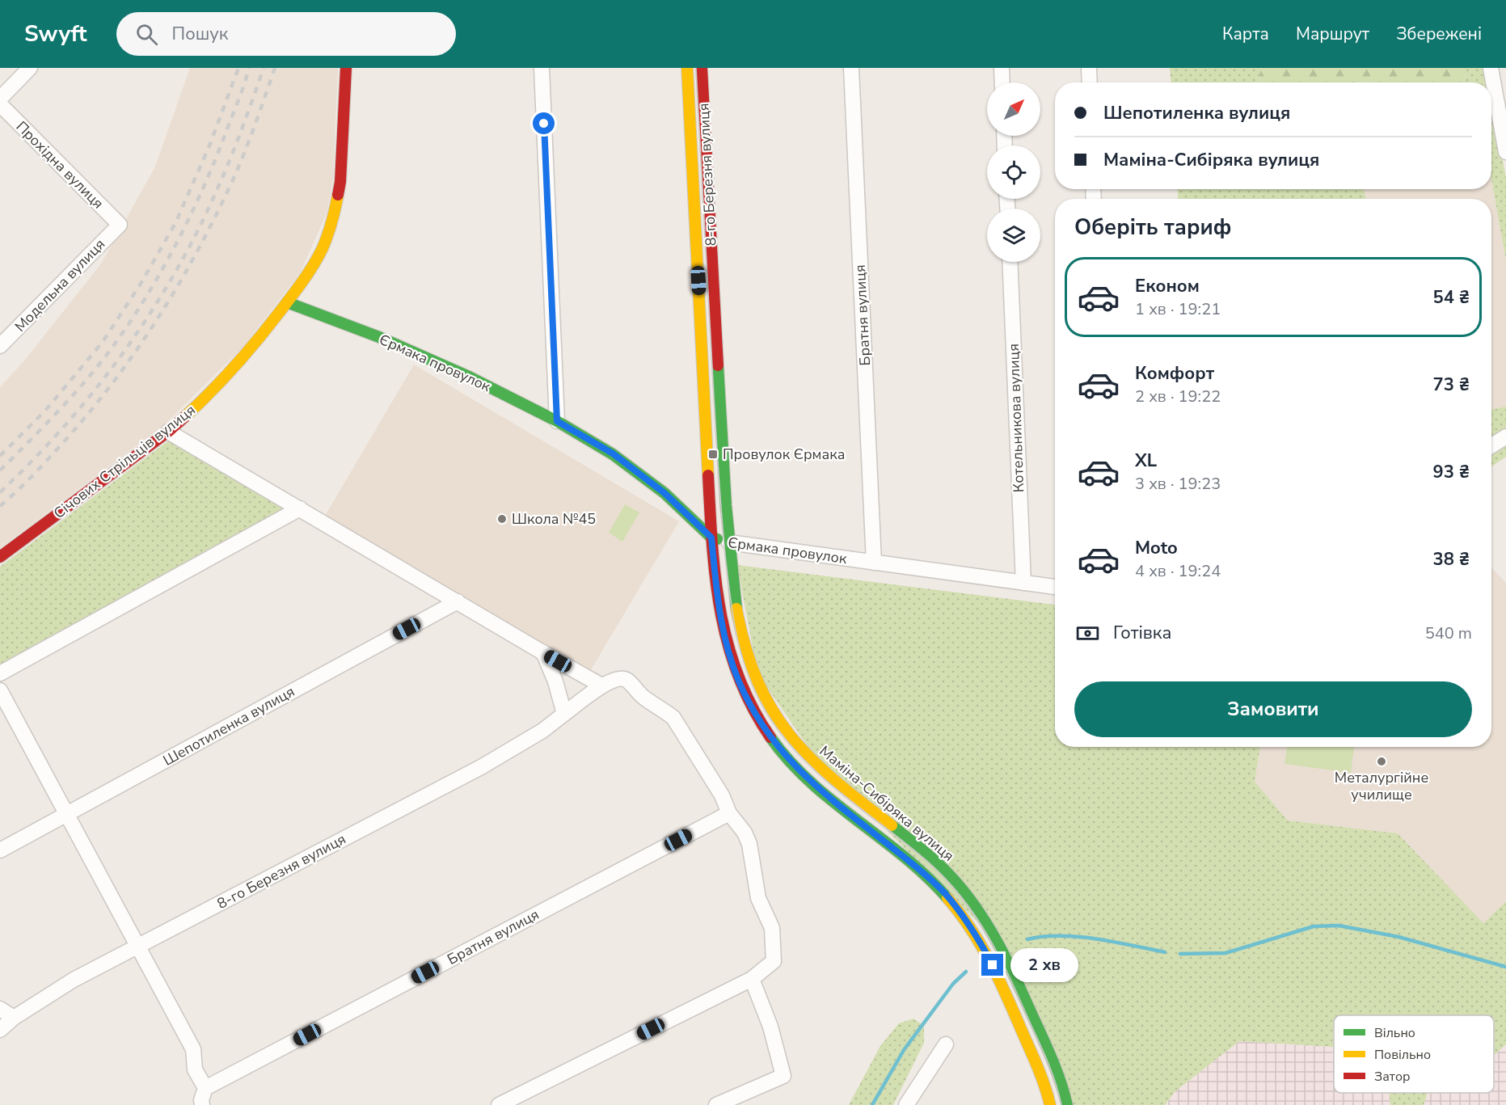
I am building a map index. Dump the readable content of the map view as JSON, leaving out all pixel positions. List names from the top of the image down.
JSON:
{
  "streets": {
    "main road": [
      "8-го Березня вулиця",
      "Єрмака провулок",
      "Січових Стрільців вулиця",
      "Маміна-Сибіряка вулиця"
    ],
    "street": [
      "Прохідна вулиця",
      "Модельна вулиця",
      "Братня вулиця",
      "Котельникова вулиця",
      "Шепотиленка вулиця"
    ]
  },
  "crossings": [
    ["Прохідна вулиця", "Модельна вулиця"],
    ["8-го Березня вулиця", "Єрмака провулок"],
    ["8-го Березня вулиця", "Маміна-Сибіряка вулиця"],
    ["Братня вулиця", "Єрмака провулок"],
    ["Єрмака провулок", "Котельникова вулиця"],
    ["Єрмака провулок", "Січових Стрільців вулиця"],
    ["Єрмака провулок", "Маміна-Сибіряка вулиця"]
  ],
  "places": {
    "transit": ["Провулок Єрмака"],
    "other": ["Школа №45", "Металургійне училище"]
  },
  "legend": ["Вільно", "Повільно", "Затор"],
  "north": "top right",
  "page": {
    "header": "Swyft",
    "search": "Пошук",
    "nav": ["Карта", "Маршрут", "Збережені"],
    "banner": ["Шепотиленка вулиця", "Маміна-Сибіряка вулиця"],
    "heading": "Оберіть тариф",
    "list": [
      {
        "name": "Економ",
        "note": "1 хв · 19:21",
        "value": "54 ₴"
      },
      {
        "name": "Комфорт",
        "note": "2 хв · 19:22",
        "value": "73 ₴"
      },
      {
        "name": "XL",
        "note": "3 хв · 19:23",
        "value": "93 ₴"
      },
      {
        "name": "Moto",
        "note": "4 хв · 19:24",
        "value": "38 ₴"
      }
    ],
    "pay": ["Готівка", "540 m"],
    "buttons": "Замовити",
    "bubble": "2 хв"
  }
}
